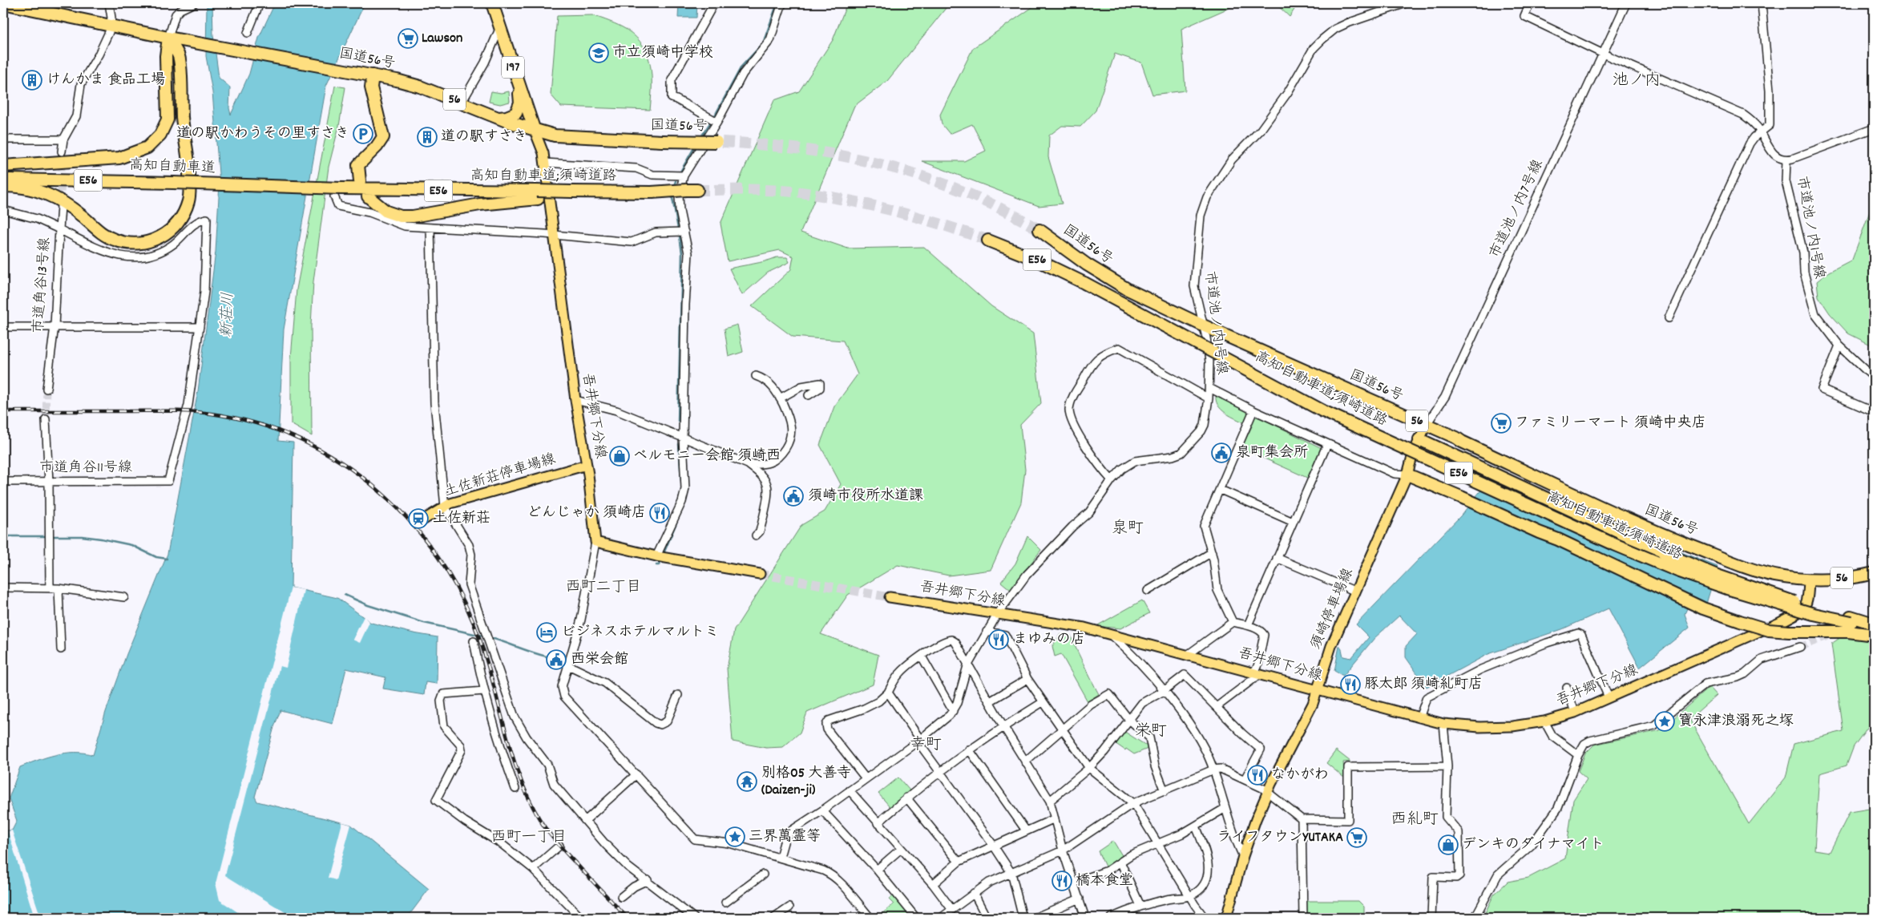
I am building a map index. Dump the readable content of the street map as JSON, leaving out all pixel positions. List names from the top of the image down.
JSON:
{
  "streets": {
    "highway": [
      "国道56号",
      "197",
      "56",
      "高知自動車道",
      "高知自動車道;須崎道路",
      "E56"
    ],
    "main road": ["吾井郷下分線", "土佐新荘停車場線", "須崎停車場線"],
    "street": [
      "市道池ノ内7号線",
      "市道池ノ内1号線",
      "市道角谷13号線",
      "市道角谷11号線"
    ]
  },
  "crossings": [
    ["国道56号", "197"],
    ["国道56号", "市道池ノ内7号線"],
    ["国道56号", "市道池ノ内1号線"],
    ["国道56号", "吾井郷下分線"],
    ["国道56号", "須崎停車場線"],
    ["197", "吾井郷下分線"],
    ["高知自動車道", "高知自動車道;須崎道路"],
    ["市道池ノ内7号線", "市道池ノ内1号線"],
    ["市道池ノ内7号線", "須崎停車場線"],
    ["市道池ノ内1号線", "吾井郷下分線"],
    ["市道角谷13号線", "市道角谷11号線"],
    ["吾井郷下分線", "土佐新荘停車場線"],
    ["吾井郷下分線", "須崎停車場線"]
  ],
  "districts": [
    "池ノ内",
    "泉町",
    "西町二丁目",
    "栄町",
    "幸町",
    "西糺町",
    "西町一丁目"
  ],
  "water": ["新荘川"],
  "places": {
    "supermarket": ["Lawson", "ファミリーマート 須崎中央店", "ライフタウンYUTAKA"],
    "school or university": ["市立須崎中学校"],
    "building": ["けんかま 食品工場", "道の駅すさき"],
    "parking": ["道の駅かわうその里すさき"],
    "public building": ["泉町集会所", "須崎市役所水道課", "西栄会館"],
    "shop": ["ベルモニー会館 須崎西", "デンキのダイナマイト"],
    "restaurant": [
      "どんじゃか 須崎店",
      "まゆみの店",
      "豚太郎 須崎糺町店",
      "なかがわ",
      "橋本食堂"
    ],
    "station": ["土佐新荘"],
    "hotel": ["ビジネスホテルマルトミ"],
    "place": ["寶永津浪溺死之塚", "三界萬霊等"],
    "temple": ["別格05 大善寺 (Daizen-ji)"]
  }
}
